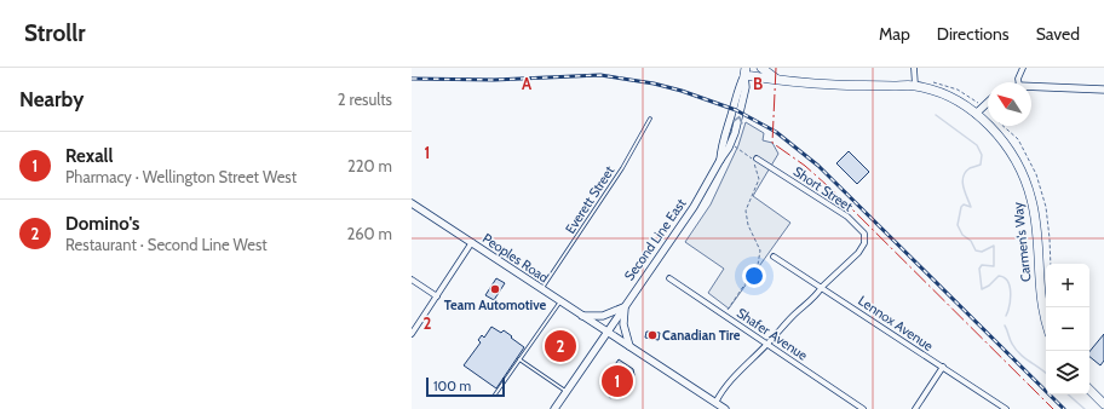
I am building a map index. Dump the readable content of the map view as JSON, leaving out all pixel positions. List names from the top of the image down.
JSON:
{
  "streets": {
    "highway": ["Carmen's Way"],
    "main road": ["Second Line East", "Peoples Road"],
    "street": ["Short Street", "Lennox Avenue", "Shafer Avenue"],
    "lane": ["Everett Street"]
  },
  "crossings": [
    ["Short Street", "Lennox Avenue"],
    ["Everett Street", "Peoples Road"],
    ["Second Line East", "Carmen's Way"],
    ["Second Line East", "Peoples Road"]
  ],
  "places": ["Team Automotive", "Canadian Tire"],
  "scale_bar": "100 m",
  "north": "top left",
  "page": {
    "header": "Strollr",
    "nav": ["Map", "Directions", "Saved"],
    "heading": ["Nearby", "2 results"],
    "list": [
      {
        "mark": "1",
        "name": "Rexall",
        "note": "Pharmacy · Wellington Street West",
        "value": "220 m"
      },
      {
        "mark": "2",
        "name": "Domino's",
        "note": "Restaurant · Second Line West",
        "value": "260 m"
      }
    ],
    "map_buttons": ["+", "−"],
    "pins": ["2", "1"],
    "scale": "100 m"
  },
  "grid": {
    "columns": ["A", "B"],
    "rows": ["1", "2"]
  }
}
